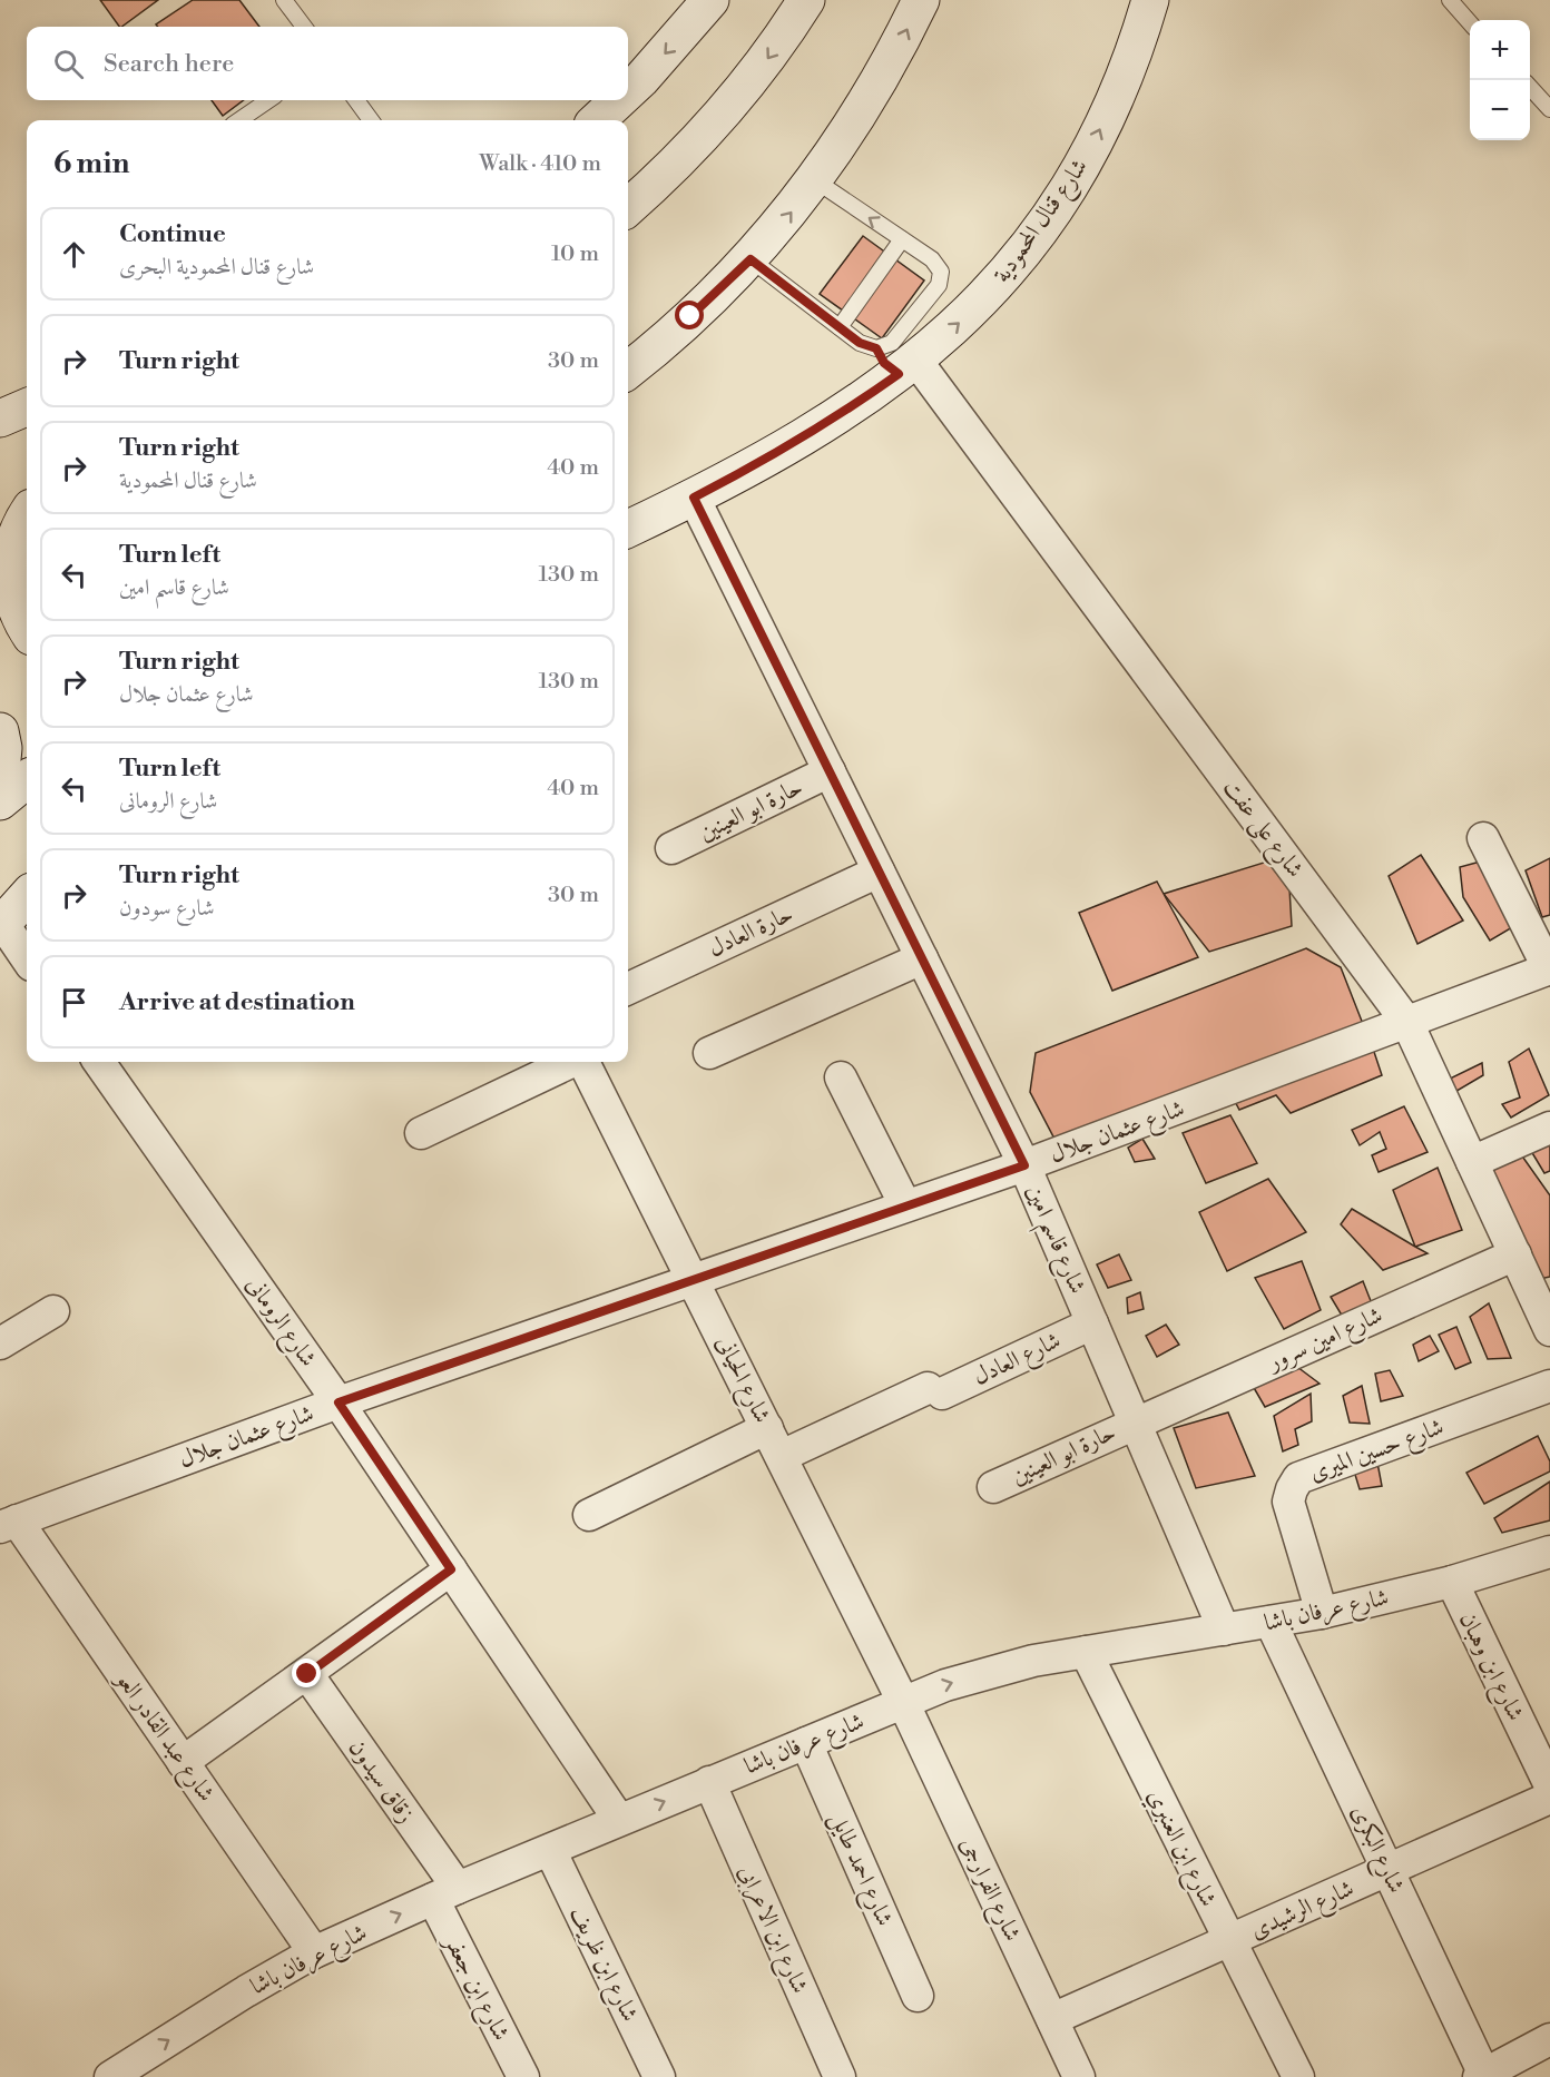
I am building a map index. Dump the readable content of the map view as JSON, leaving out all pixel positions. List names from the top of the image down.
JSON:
{
  "streets": {
    "main road": ["شارع قنال المحمودية"],
    "street": [
      "حارة ابو العينين",
      "شارع على عفت",
      "حارة العادل",
      "شارع عثمان جلال",
      "شارع قاسم امين",
      "شارع الرومانى",
      "شارع امين سرور",
      "شارع العادل",
      "شارع الحيانى",
      "شارع حسين الميرى",
      "شارع عرفان باشا",
      "شارع ابن وهبان",
      "شارع عبد القادر العو",
      "زقاق سيدون",
      "شارع ابن العنبري",
      "شارع البكرى",
      "شارع احمد طايل",
      "شارع الفرارجى",
      "شارع الرشيدى",
      "شارع ابن الاعرابى",
      "شارع ابن ظريف",
      "شارع ابن جعفر"
    ]
  },
  "crossings": [
    ["شارع قنال المحمودية", "شارع على عفت"],
    ["شارع قنال المحمودية", "شارع قاسم امين"],
    ["حارة ابو العينين", "شارع قاسم امين"],
    ["حارة ابو العينين", "شارع امين سرور"],
    ["شارع على عفت", "شارع عثمان جلال"],
    ["شارع على عفت", "شارع امين سرور"],
    ["حارة العادل", "شارع قاسم امين"],
    ["شارع عثمان جلال", "شارع قاسم امين"],
    ["شارع عثمان جلال", "شارع الرومانى"],
    ["شارع عثمان جلال", "شارع الحيانى"],
    ["شارع عثمان جلال", "شارع عبد القادر العو"],
    ["شارع قاسم امين", "شارع امين سرور"],
    ["شارع قاسم امين", "شارع العادل"],
    ["شارع قاسم امين", "شارع عرفان باشا"],
    ["شارع الرومانى", "شارع عرفان باشا"],
    ["شارع العادل", "شارع الحيانى"],
    ["شارع الحيانى", "شارع عرفان باشا"],
    ["شارع الحيانى", "شارع الفرارجى"],
    ["شارع حسين الميرى", "شارع عرفان باشا"],
    ["شارع عرفان باشا", "شارع ابن وهبان"],
    ["شارع عرفان باشا", "شارع عبد القادر العو"],
    ["شارع عرفان باشا", "زقاق سيدون"],
    ["شارع عرفان باشا", "شارع ابن العنبري"],
    ["شارع عرفان باشا", "شارع البكرى"],
    ["شارع عرفان باشا", "شارع احمد طايل"],
    ["شارع عرفان باشا", "شارع الفرارجى"],
    ["شارع عرفان باشا", "شارع ابن الاعرابى"],
    ["شارع عرفان باشا", "شارع ابن ظريف"],
    ["شارع عرفان باشا", "شارع ابن جعفر"],
    ["زقاق سيدون", "شارع ابن جعفر"],
    ["شارع ابن العنبري", "شارع الرشيدى"],
    ["شارع البكرى", "شارع الرشيدى"],
    ["شارع الفرارجى", "شارع الرشيدى"]
  ],
  "one_way": ["شارع عرفان باشا"],
  "page": {
    "map_buttons": ["+", "−"],
    "search": "Search here",
    "heading": ["6 min", "Walk · 410 m"],
    "list": [
      ["Continue", "شارع قنال المحمودية البحرى", "10 m"],
      ["Turn right", "30 m"],
      ["Turn right", "شارع قنال المحمودية", "40 m"],
      ["Turn left", "شارع قاسم امين", "130 m"],
      ["Turn right", "شارع عثمان جلال", "130 m"],
      ["Turn left", "شارع الرومانى", "40 m"],
      ["Turn right", "شارع سودون", "30 m"],
      "Arrive at destination"
    ]
  }
}
